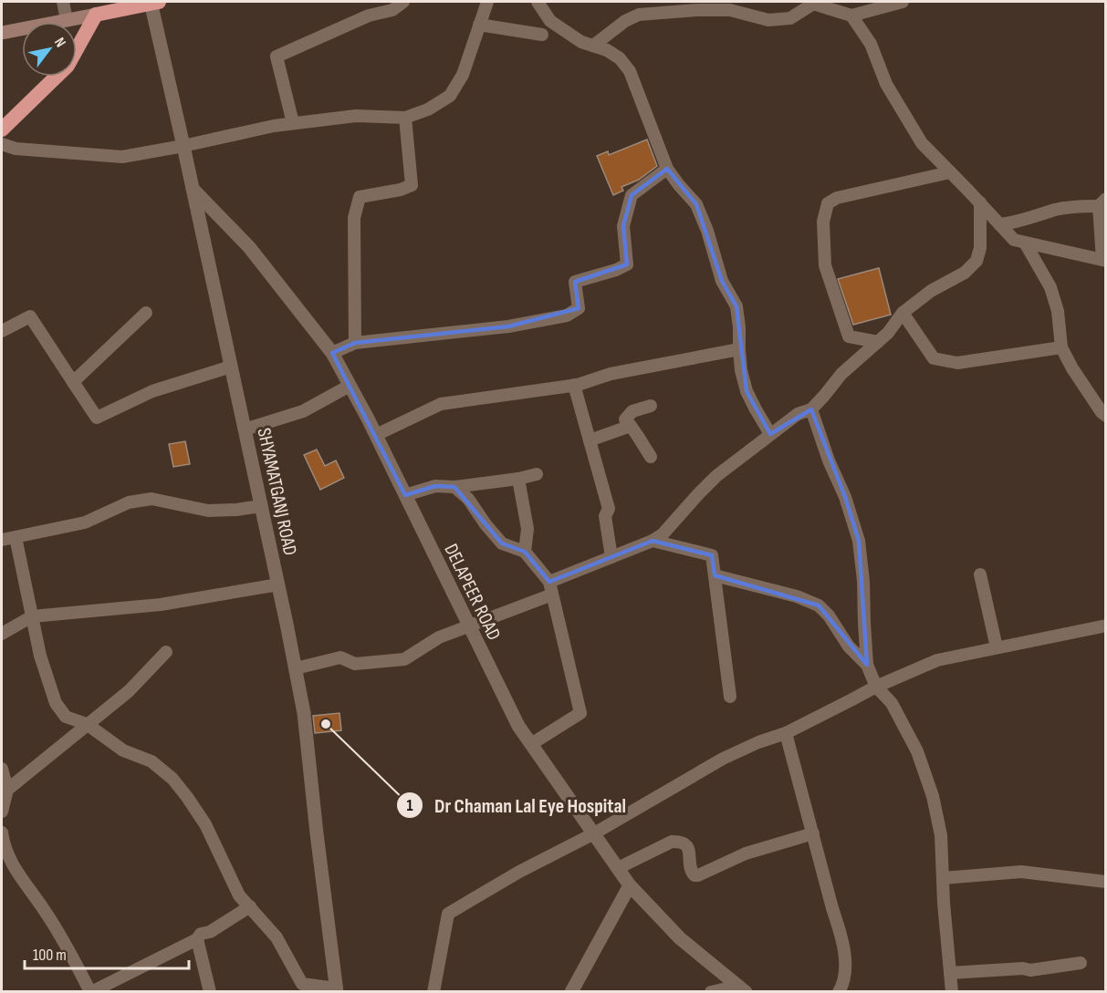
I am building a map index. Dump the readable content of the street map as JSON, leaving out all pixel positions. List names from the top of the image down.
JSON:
{
  "streets": {
    "street": ["SHYAMATGANJ ROAD", "DELAPEER ROAD"]
  },
  "crossings": [
    ["SHYAMATGANJ ROAD", "DELAPEER ROAD"]
  ],
  "places": ["Dr Chaman Lal Eye Hospital"],
  "scale_bar": "100 m",
  "north": "top right"
}
